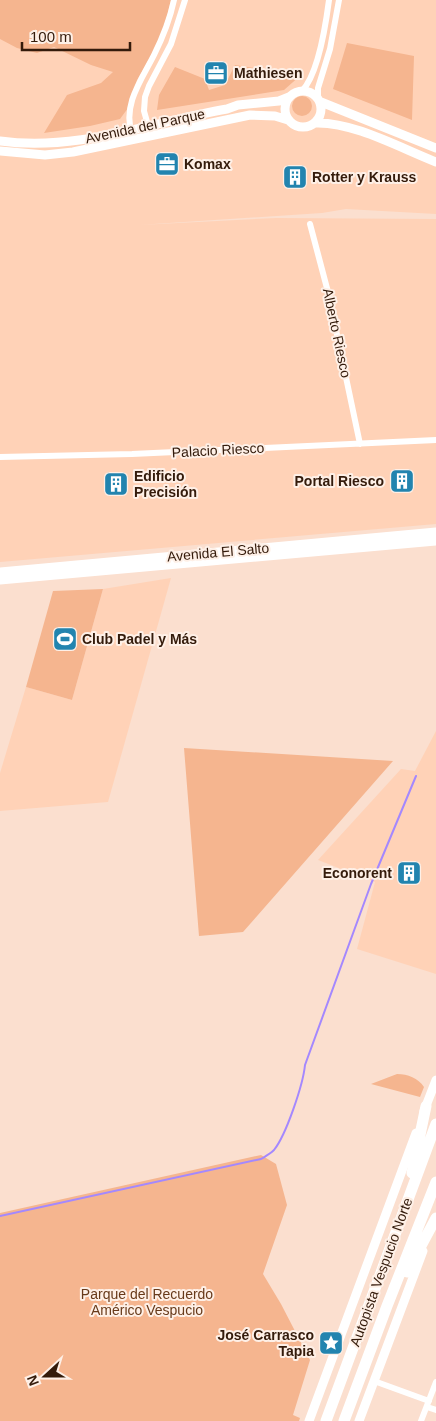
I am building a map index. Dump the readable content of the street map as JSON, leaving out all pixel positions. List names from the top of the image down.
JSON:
{
  "streets": {
    "highway": ["Autopista Vespucio Norte"],
    "main road": ["Avenida del Parque", "Avenida El Salto"],
    "street": ["Alberto Riesco", "Palacio Riesco"]
  },
  "crossings": [
    ["Alberto Riesco", "Palacio Riesco"]
  ],
  "parks": ["Parque del Recuerdo Américo Vespucio"],
  "places": {
    "office": ["Mathiesen", "Komax"],
    "building": [
      "Rotter y Krauss",
      "Portal Riesco",
      "Edificio Precisión",
      "Econorent"
    ],
    "sports": ["Club Padel y Más"],
    "place": ["José Carrasco Tapia"]
  },
  "scale_bar": "100 m",
  "north": "left"
}
